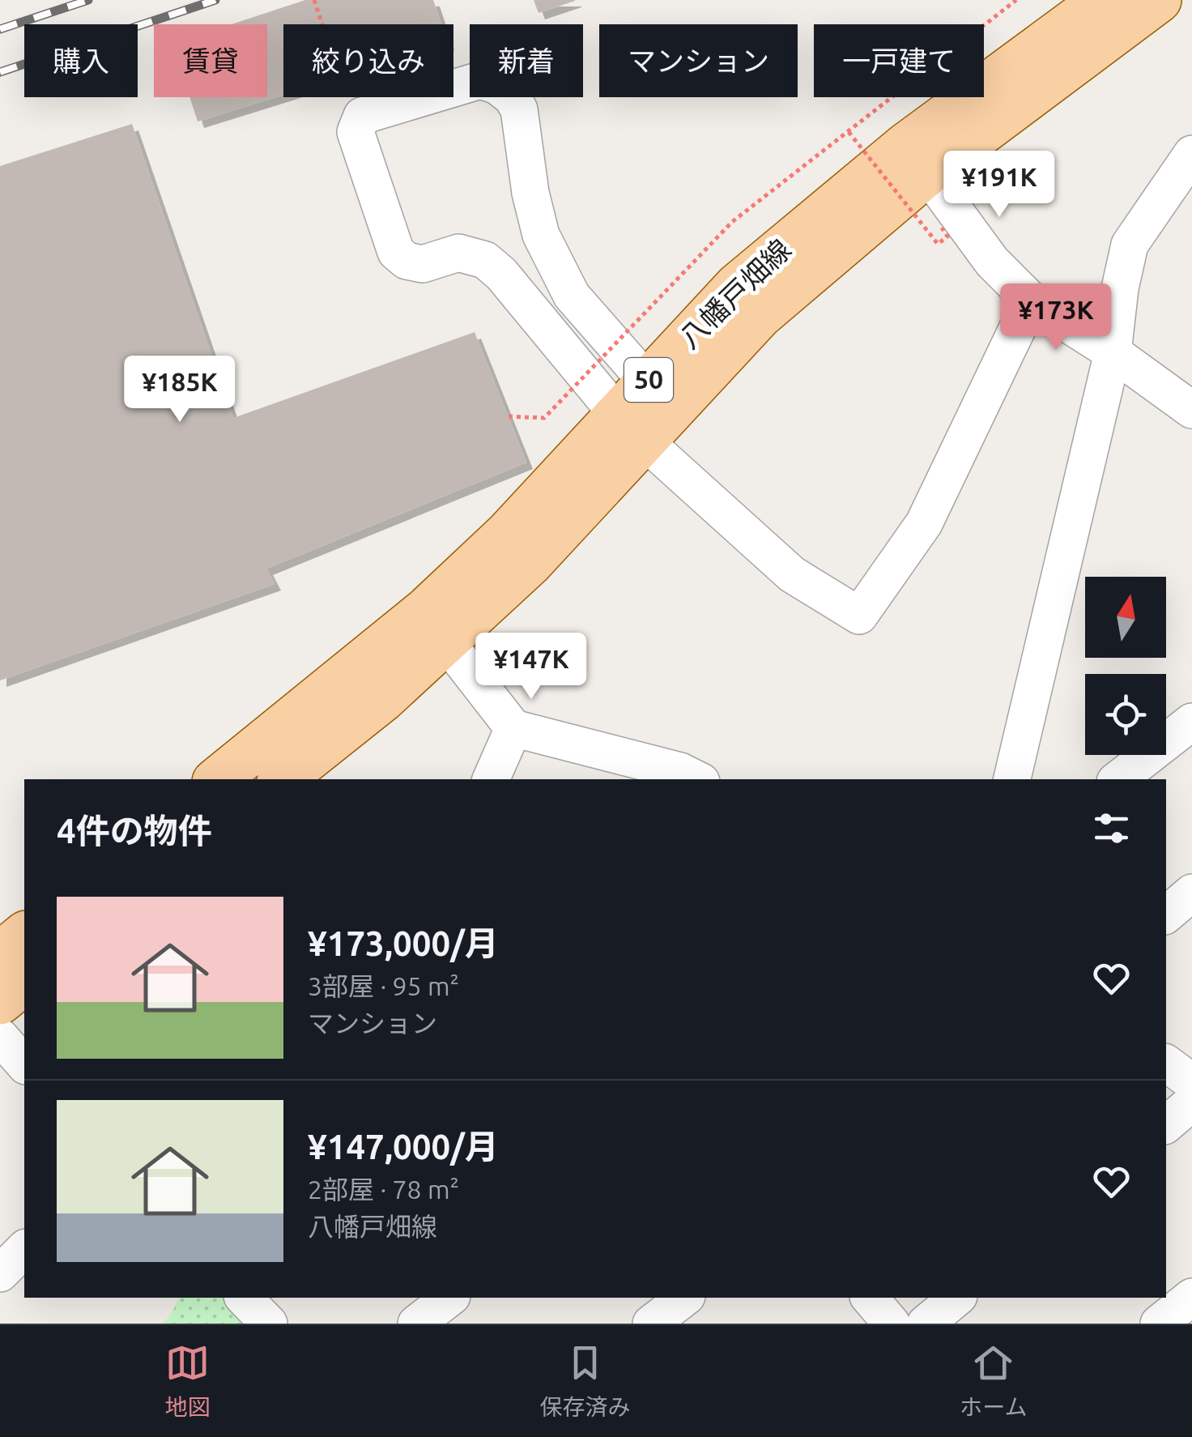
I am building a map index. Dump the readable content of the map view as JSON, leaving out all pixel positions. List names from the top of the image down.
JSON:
{
  "streets": {
    "main road": ["八幡戸畑線", "50"]
  },
  "north": "top",
  "page": {
    "chip": [
      "購入",
      "賃貸",
      "絞り込み",
      "新着",
      "マンション",
      "一戸建て"
    ],
    "price": [
      "¥191K",
      "¥173K",
      "¥185K",
      "¥147K"
    ],
    "heading": "4件の物件",
    "list": [
      {
        "name": "¥173,000/月",
        "note": "3部屋 · 95 m² · マンション"
      },
      {
        "name": "¥147,000/月",
        "note": "2部屋 · 78 m² · 八幡戸畑線"
      }
    ],
    "tabs": ["地図", "保存済み", "ホーム"]
  }
}
